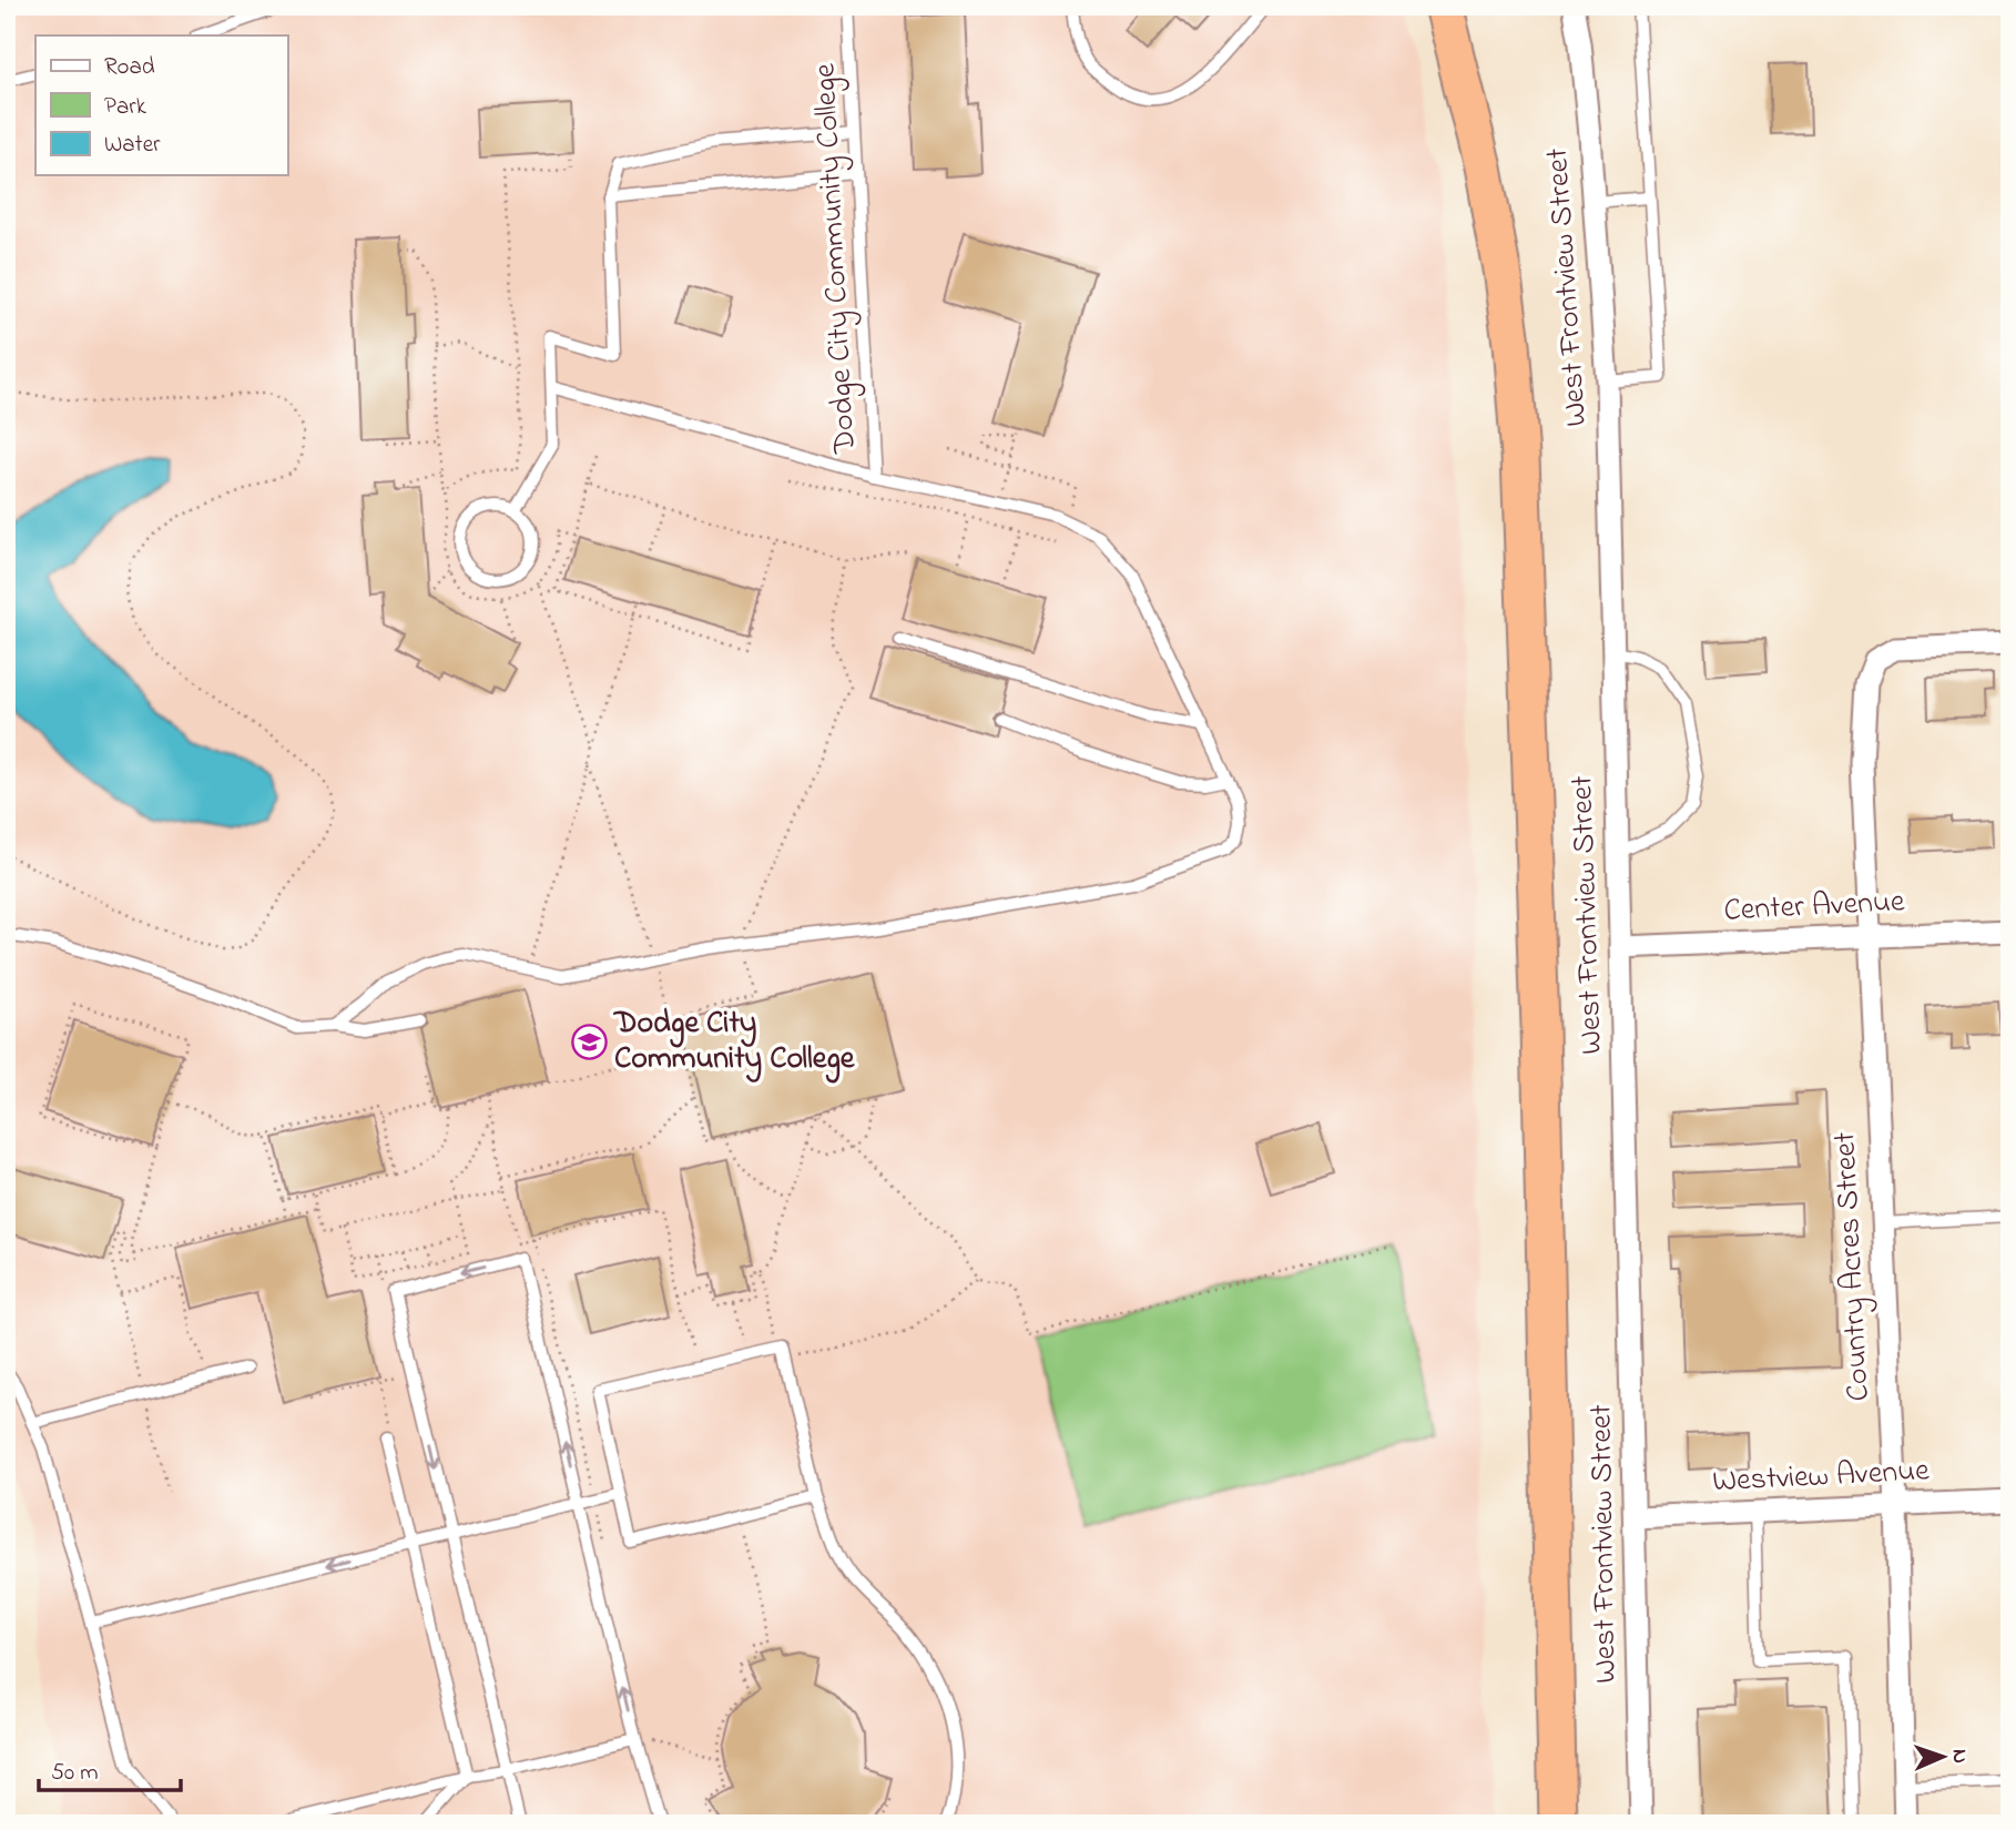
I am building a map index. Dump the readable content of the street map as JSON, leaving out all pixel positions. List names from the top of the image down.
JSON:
{
  "streets": {
    "street": [
      "West Frontview Street",
      "Center Avenue",
      "Country Acres Street",
      "Westview Avenue"
    ],
    "lane": ["Dodge City Community College"]
  },
  "crossings": [
    ["West Frontview Street", "Center Avenue"],
    ["West Frontview Street", "Westview Avenue"],
    ["Center Avenue", "Country Acres Street"],
    ["Country Acres Street", "Westview Avenue"]
  ],
  "places": {
    "school or university": ["Dodge City Community College"]
  },
  "legend": ["Road", "Park", "Water"],
  "scale_bar": "50 m",
  "north": "right"
}
